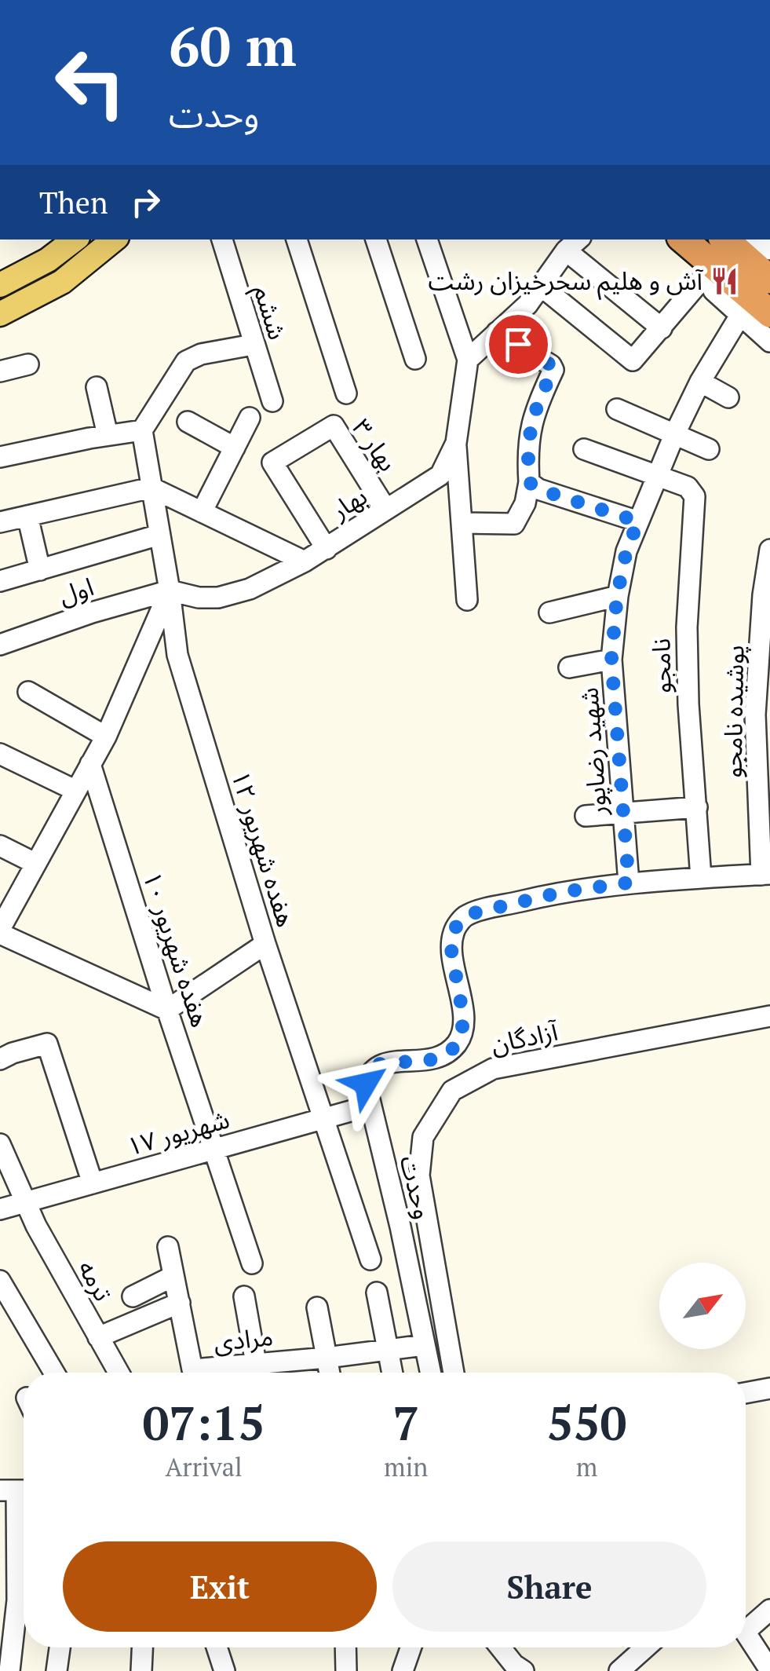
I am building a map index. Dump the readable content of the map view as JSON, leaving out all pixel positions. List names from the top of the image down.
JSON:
{
  "streets": {
    "street": [
      "ششم",
      "بهار ۳",
      "بهار",
      "اول",
      "نامجو",
      "پوشیده نامجو",
      "شهید رضاپور",
      "هفده شهریور ۱۲",
      "هفده شهریور ۱۰",
      "آزادگان",
      "۱۷ شهریور",
      "وحدت",
      "ترمه",
      "مرادی"
    ]
  },
  "crossings": [
    ["بهار ۳", "بهار"],
    ["بهار", "اول"],
    ["بهار", "هفده شهریور ۱۲"],
    ["اول", "هفده شهریور ۱۲"],
    ["نامجو", "شهید رضاپور"],
    ["نامجو", "وحدت"],
    ["پوشیده نامجو", "وحدت"],
    ["شهید رضاپور", "وحدت"],
    ["هفده شهریور ۱۲", "۱۷ شهریور"],
    ["هفده شهریور ۱۰", "۱۷ شهریور"],
    ["۱۷ شهریور", "وحدت"],
    ["۱۷ شهریور", "ترمه"],
    ["وحدت", "مرادی"]
  ],
  "places": {
    "restaurant": ["آش و هلیم سحرخیزان رشت"]
  },
  "north": "top right",
  "page": {
    "turn": ["60 m", "وحدت"],
    "then": "Then",
    "eta": [
      "07:15",
      "Arrival",
      "7",
      "min",
      "550",
      "m"
    ],
    "buttons": ["Exit", "Share"]
  }
}
